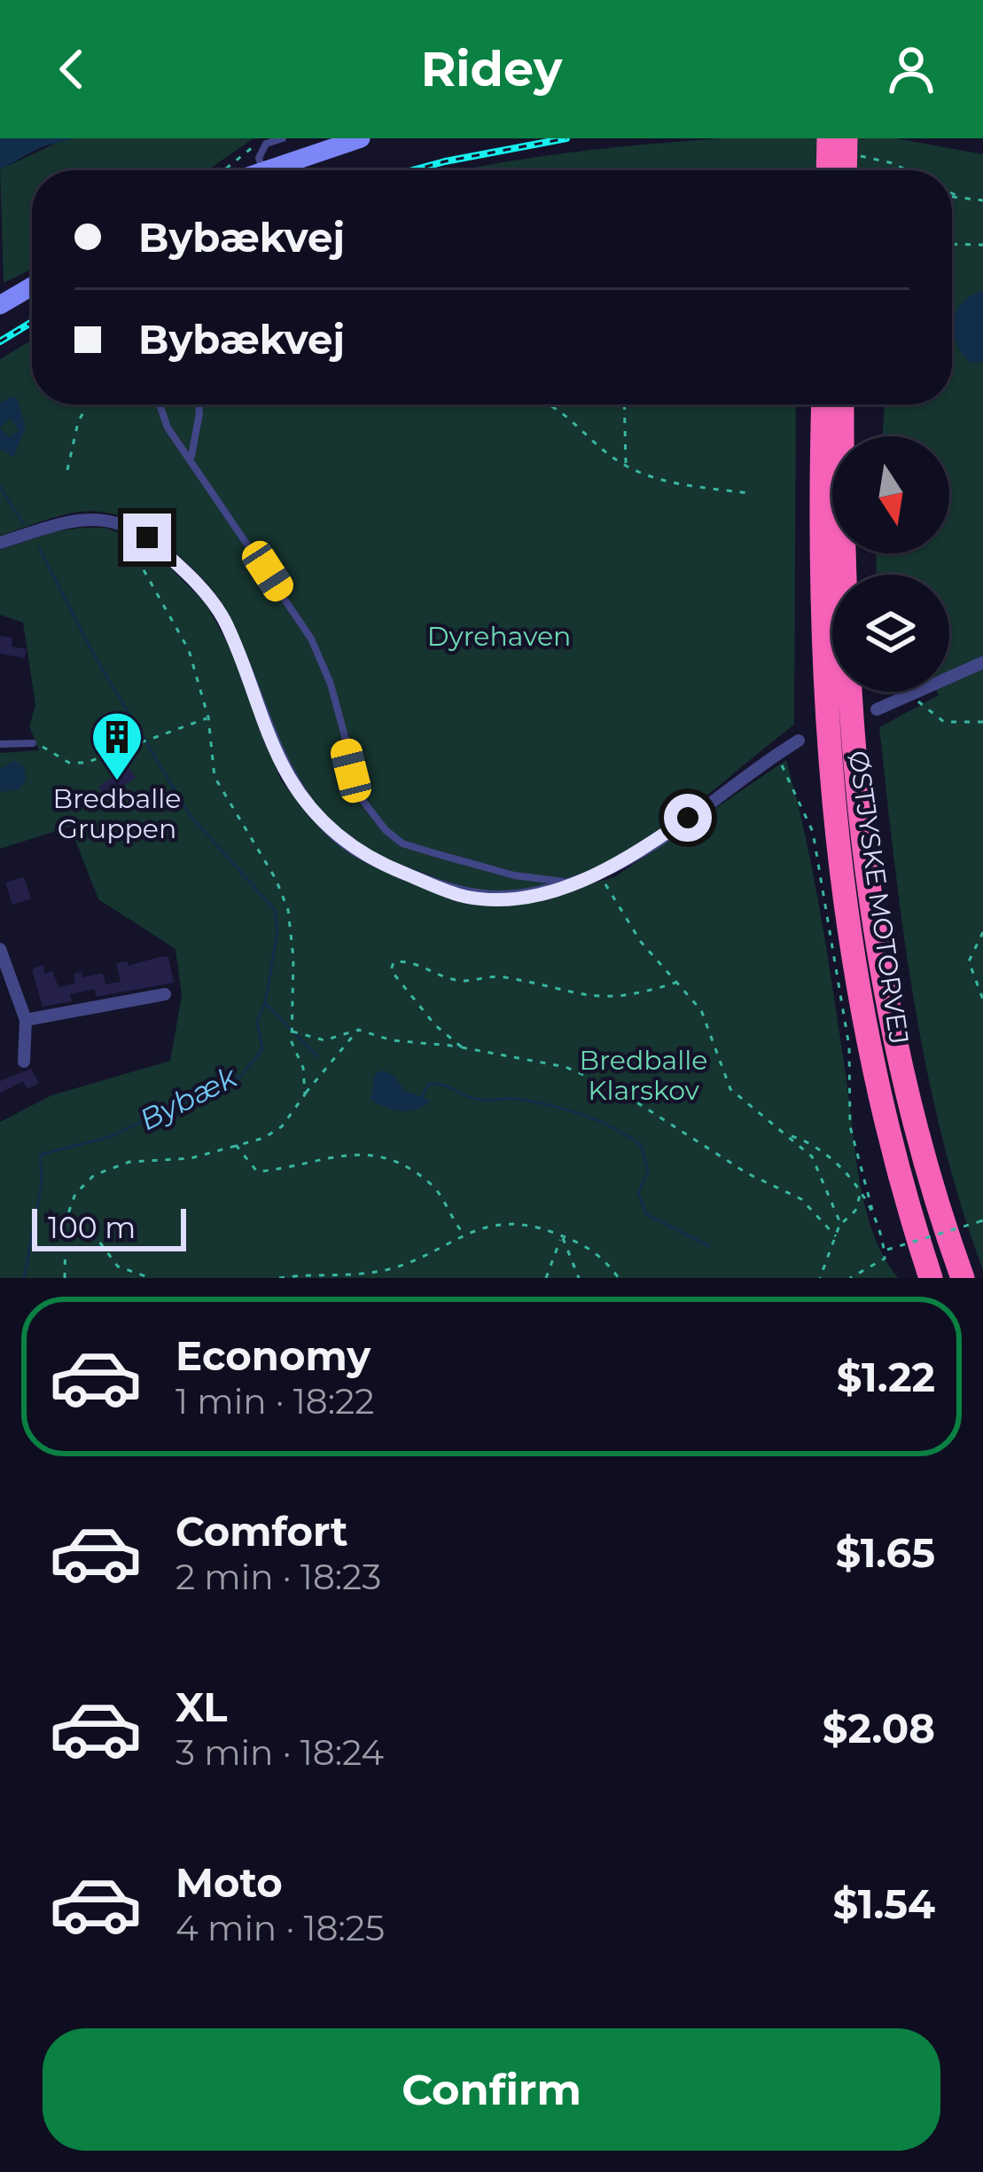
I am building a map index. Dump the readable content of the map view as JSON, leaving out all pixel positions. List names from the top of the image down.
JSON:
{
  "streets": {
    "highway": ["ØSTJYSKE MOTORVEJ"]
  },
  "water": ["Bybæk"],
  "parks": ["Dyrehaven", "Bredballe Klarskov"],
  "places": {
    "building": ["Bredballe Gruppen"]
  },
  "scale_bar": "100 m",
  "north": "bottom",
  "page": {
    "header": "Ridey",
    "banner": ["Bybækvej", "Bybækvej"],
    "scale": "100 m",
    "list": [
      {
        "name": "Economy",
        "note": "1 min · 18:22",
        "value": "$1.22"
      },
      {
        "name": "Comfort",
        "note": "2 min · 18:23",
        "value": "$1.65"
      },
      {
        "name": "XL",
        "note": "3 min · 18:24",
        "value": "$2.08"
      },
      {
        "name": "Moto",
        "note": "4 min · 18:25",
        "value": "$1.54"
      }
    ],
    "buttons": "Confirm"
  }
}
